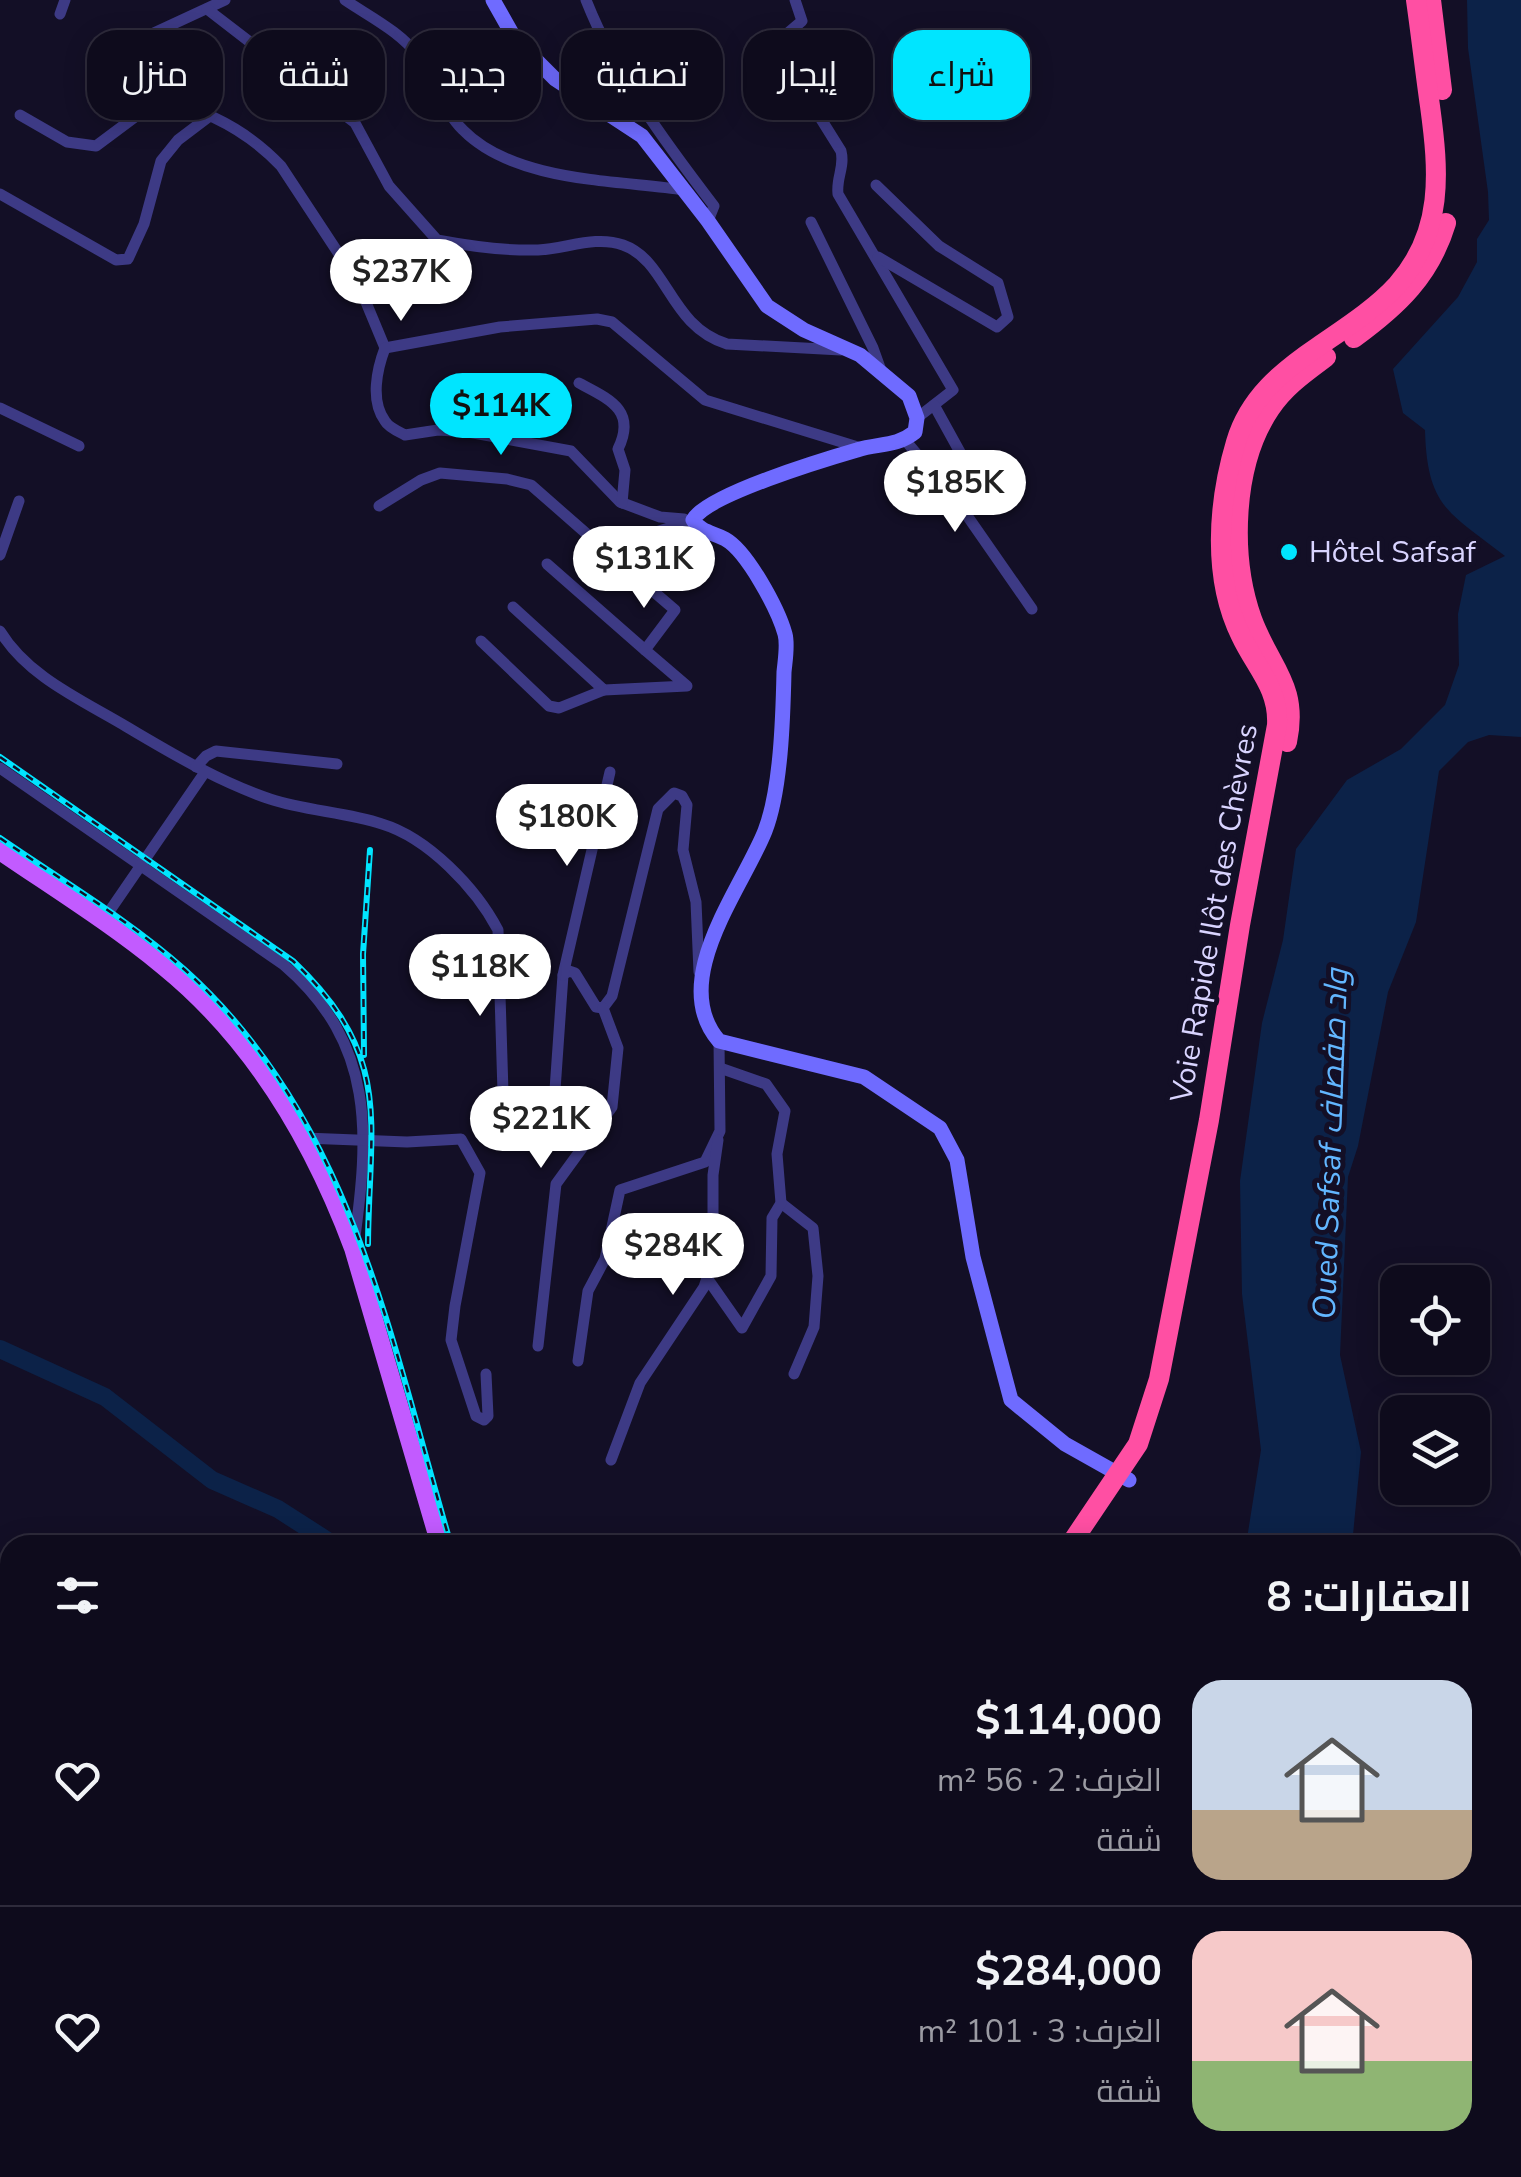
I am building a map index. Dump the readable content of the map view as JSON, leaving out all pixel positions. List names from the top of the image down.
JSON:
{
  "streets": {
    "highway": ["Voie Rapide Ilôt des Chèvres"]
  },
  "water": ["Oued Safsaf واد صفصاف"],
  "places": ["Hôtel Safsaf"],
  "page": {
    "chip": [
      "شراء",
      "إيجار",
      "تصفية",
      "جديد",
      "شقة",
      "منزل"
    ],
    "price": [
      "$237K",
      "$114K",
      "$185K",
      "$131K",
      "$180K",
      "$118K",
      "$221K",
      "$284K"
    ],
    "heading": "العقارات: 8",
    "list": [
      {
        "name": "$114,000",
        "note": "الغرف: 2 · 56 m² · شقة"
      },
      {
        "name": "$284,000",
        "note": "الغرف: 3 · 101 m² · شقة"
      }
    ]
  }
}
